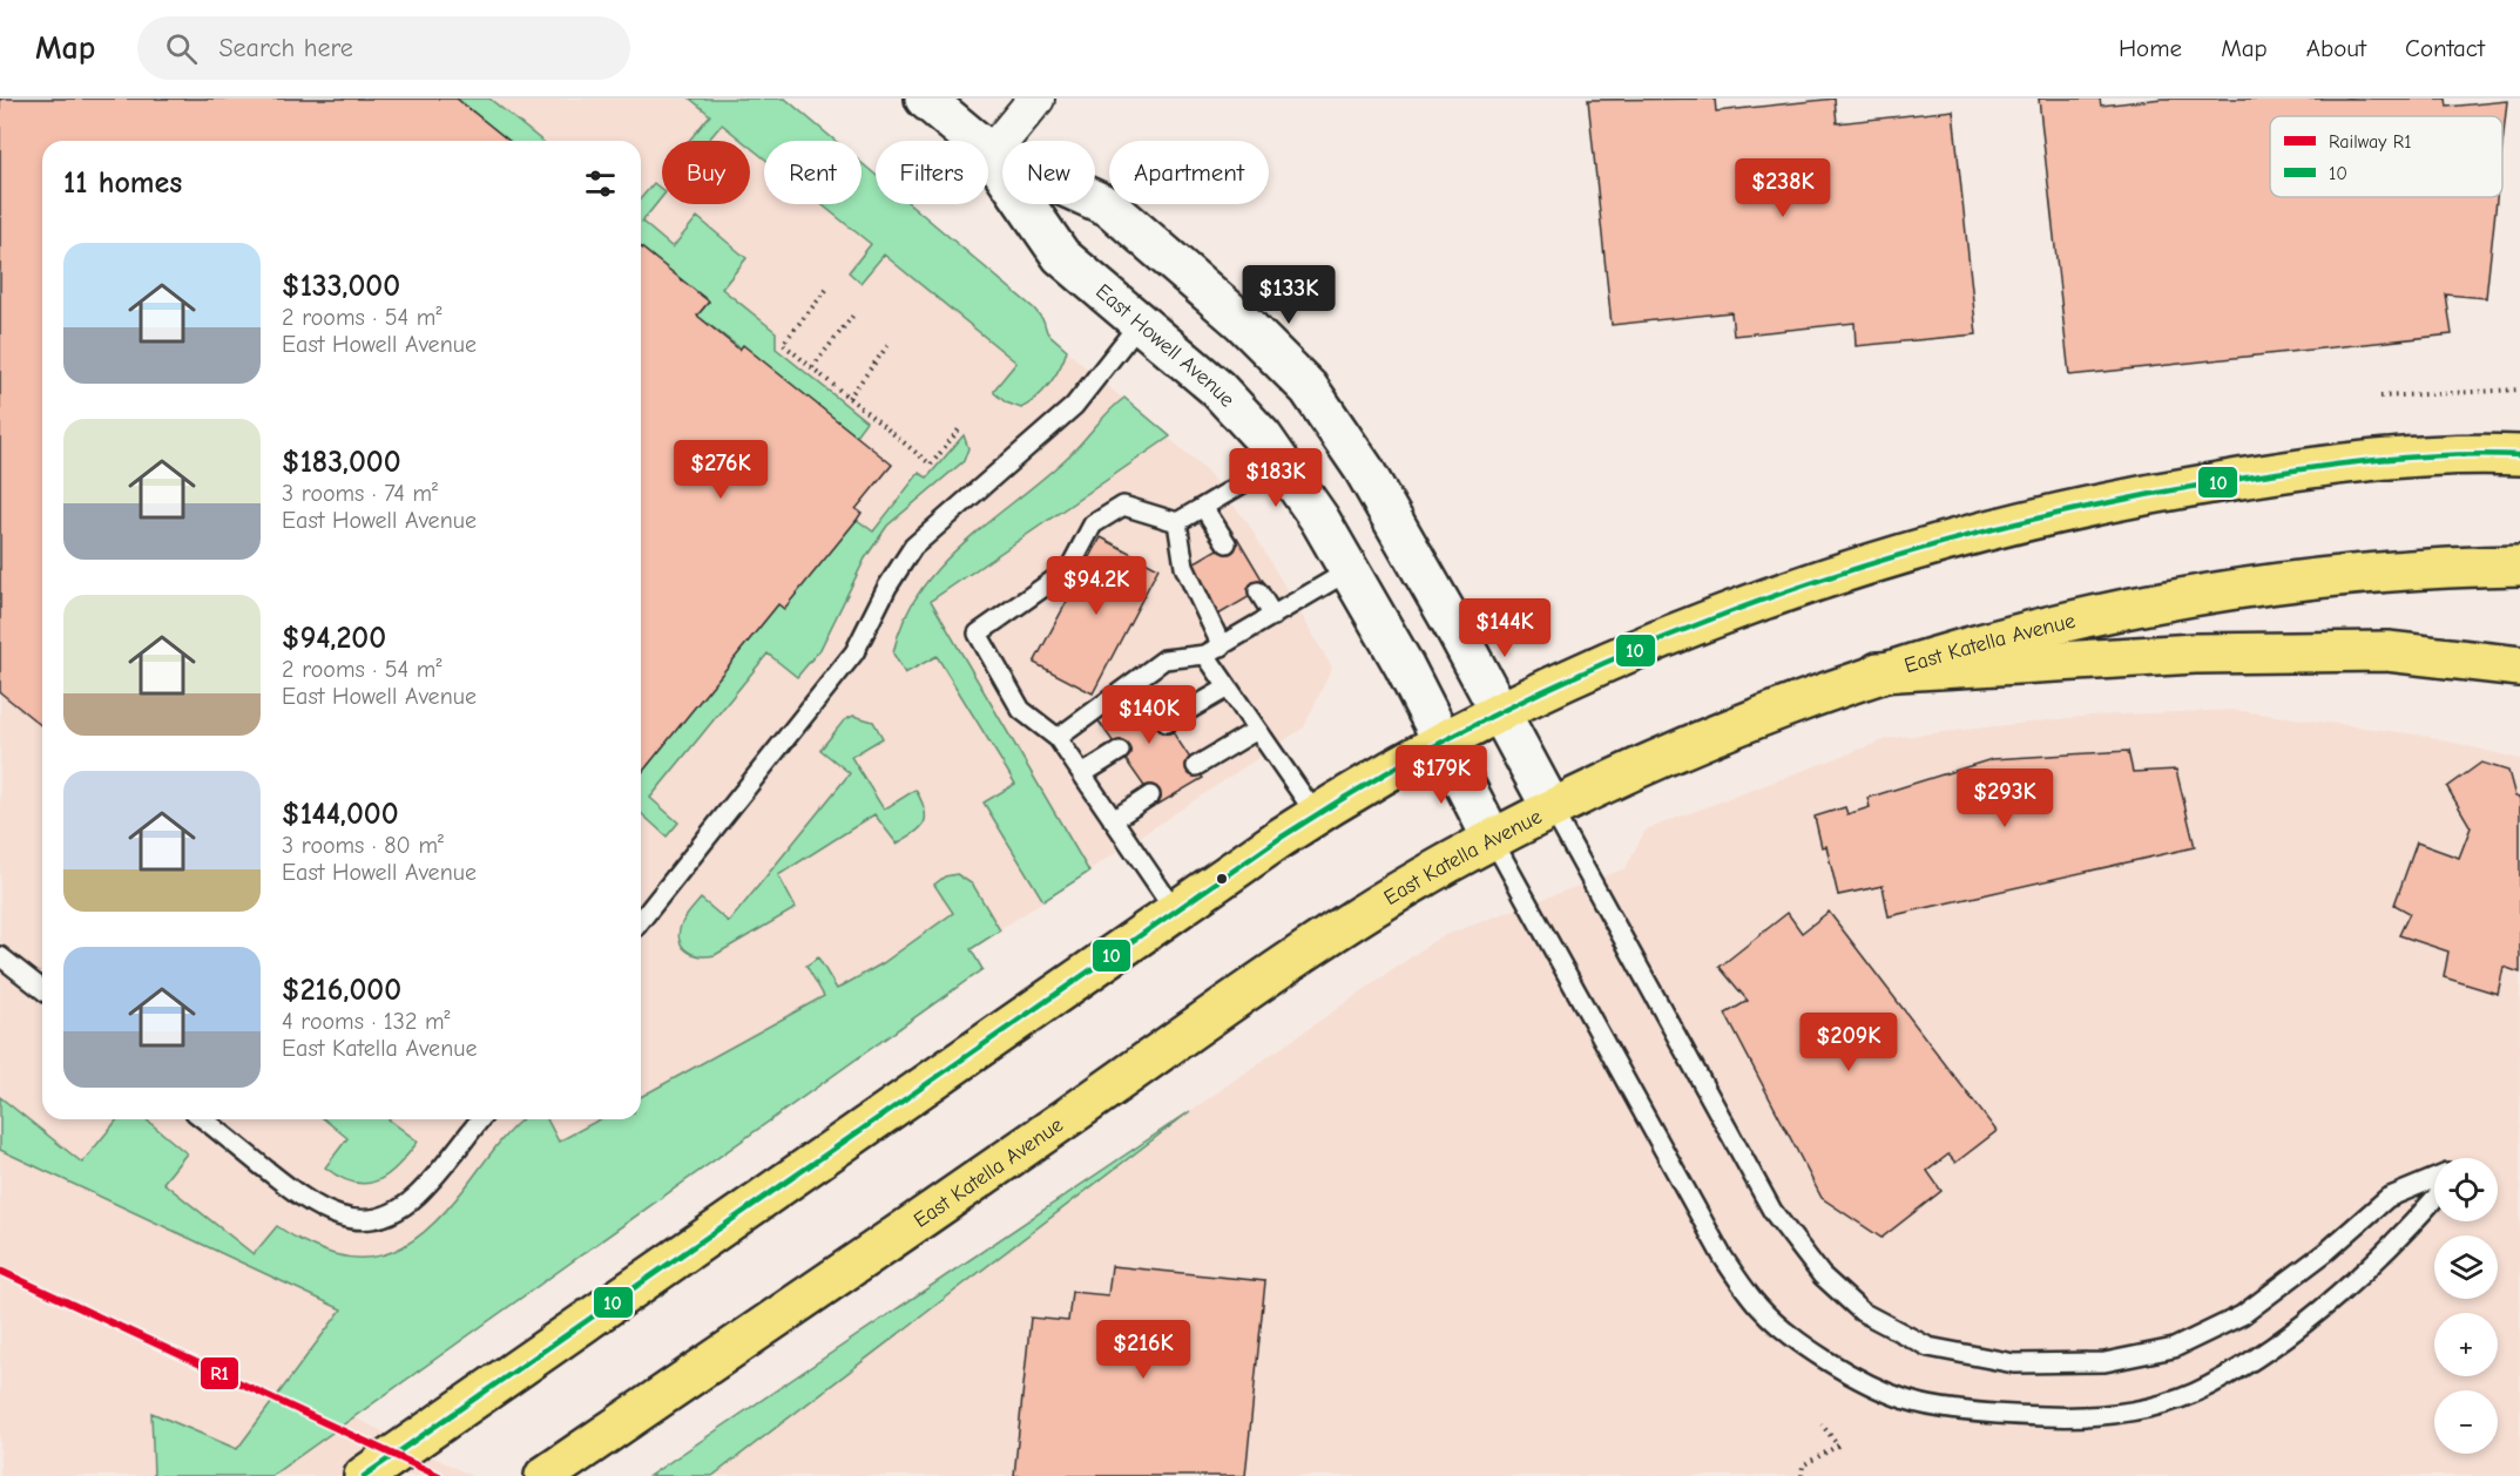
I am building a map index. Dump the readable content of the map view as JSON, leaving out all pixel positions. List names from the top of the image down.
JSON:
{
  "streets": {
    "main road": ["East Katella Avenue"],
    "street": ["East Howell Avenue"]
  },
  "crossings": [
    ["East Howell Avenue", "East Katella Avenue"]
  ],
  "lines": ["transit line 10", "rail line R1"],
  "legend": ["Railway R1", "10"],
  "page": {
    "header": "Map",
    "search": "Search here",
    "nav": [
      "Home",
      "Map",
      "About",
      "Contact"
    ],
    "chip": [
      "Buy",
      "Rent",
      "Filters",
      "New",
      "Apartment"
    ],
    "heading": "11 homes",
    "price": [
      "$238K",
      "$133K",
      "$276K",
      "$183K",
      "$94.2K",
      "$144K",
      "$140K",
      "$179K",
      "$293K",
      "$209K",
      "$216K"
    ],
    "list": [
      {
        "name": "$133,000",
        "note": "2 rooms · 54 m² · East Howell Avenue"
      },
      {
        "name": "$183,000",
        "note": "3 rooms · 74 m² · East Howell Avenue"
      },
      {
        "name": "$94,200",
        "note": "2 rooms · 54 m² · East Howell Avenue"
      },
      {
        "name": "$144,000",
        "note": "3 rooms · 80 m² · East Howell Avenue"
      },
      {
        "name": "$216,000",
        "note": "4 rooms · 132 m² · East Katella Avenue"
      }
    ],
    "map_buttons": ["+", "−"]
  }
}
